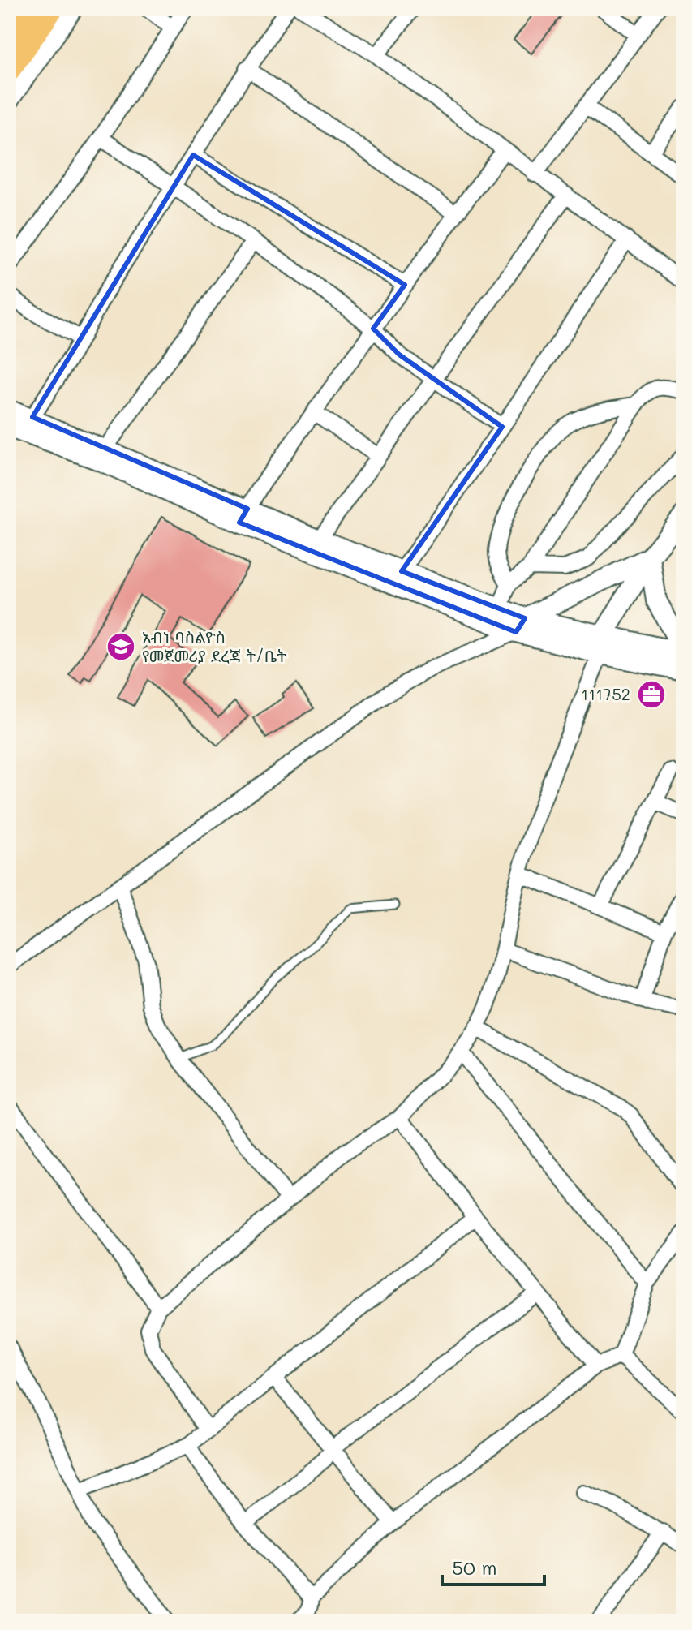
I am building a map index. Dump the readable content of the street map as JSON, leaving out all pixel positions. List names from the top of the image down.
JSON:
{
  "places": {
    "school or university": ["አብነ ባስልዮስ የመጀመሪያ ደረጃ ት/ቤት"],
    "office": ["111752"]
  },
  "scale_bar": "50 m"
}
